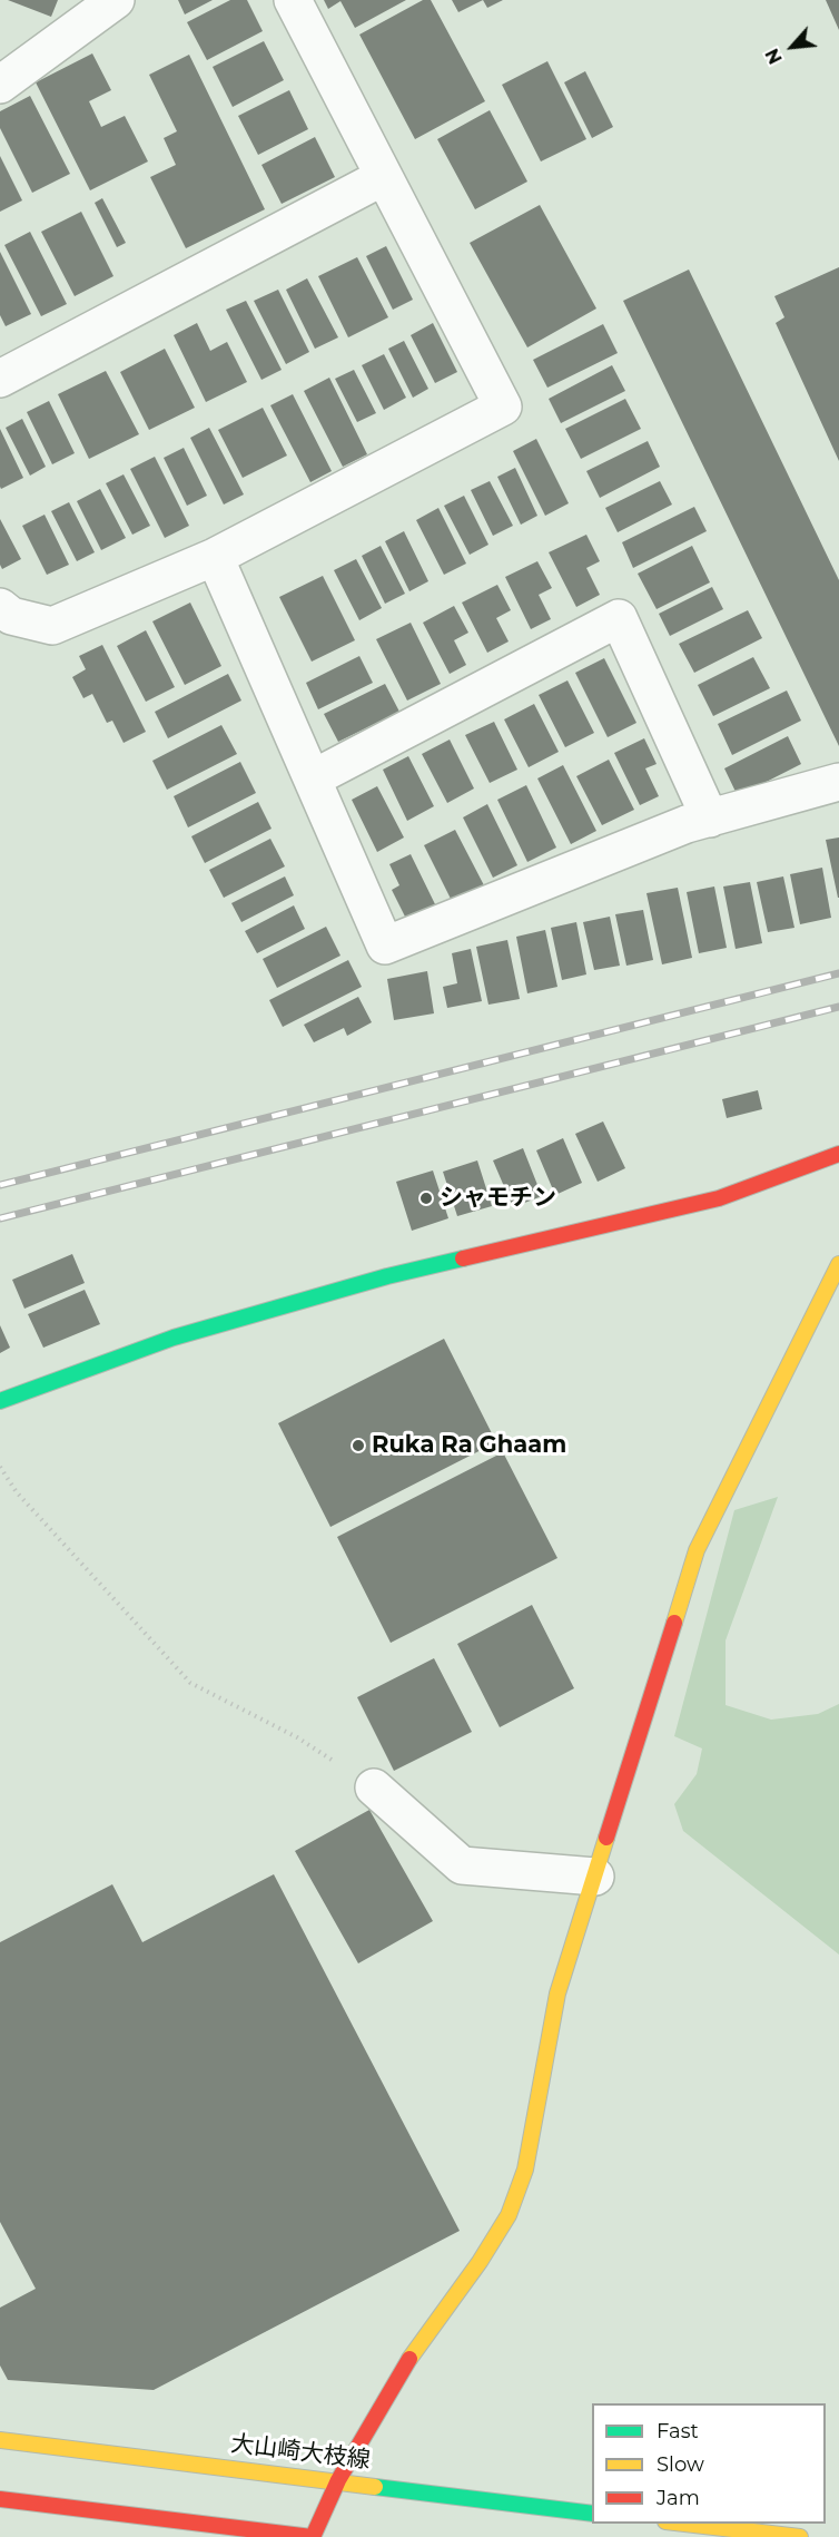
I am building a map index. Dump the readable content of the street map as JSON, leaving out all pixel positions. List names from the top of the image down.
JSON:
{
  "streets": {
    "street": ["大山崎大枝線"]
  },
  "places": ["シャモチン", "Ruka Ra Ghaam"],
  "legend": ["Fast", "Slow", "Jam"],
  "north": "bottom left"
}
